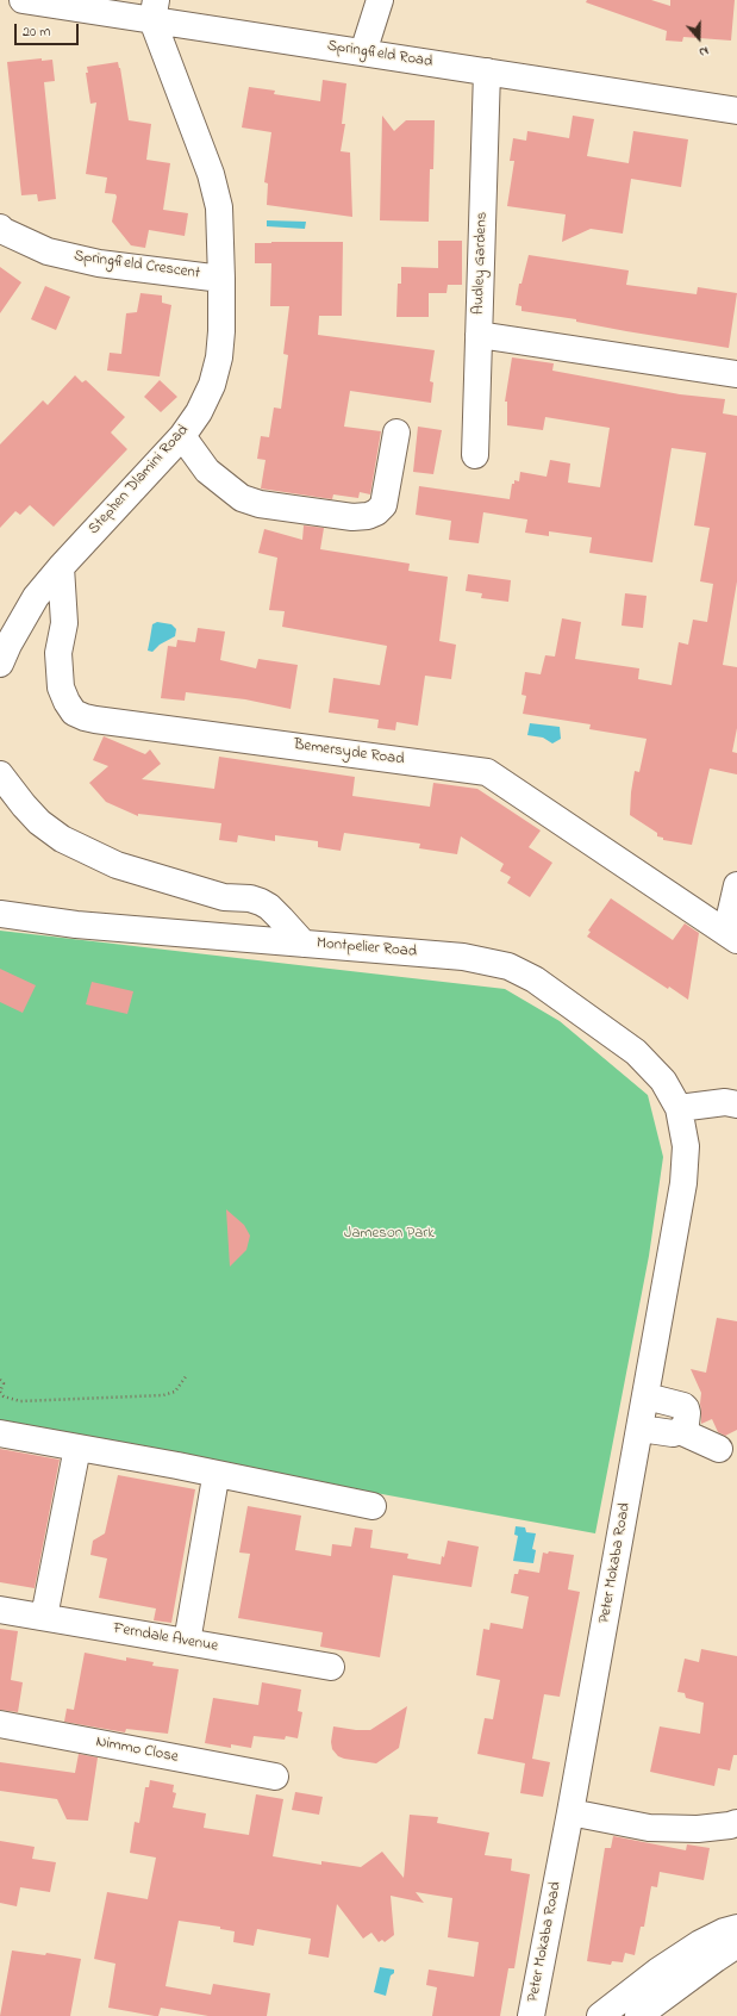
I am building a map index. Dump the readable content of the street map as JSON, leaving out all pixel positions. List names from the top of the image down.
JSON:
{
  "streets": {
    "street": [
      "Springfield Road",
      "Audley Gardens",
      "Springfield Crescent",
      "Stephen Dlamini Road",
      "Bemersyde Road",
      "Montpelier Road",
      "Peter Mokaba Road",
      "Ferndale Avenue",
      "Nimmo Close"
    ]
  },
  "crossings": [
    ["Springfield Road", "Audley Gardens"],
    ["Springfield Road", "Stephen Dlamini Road"],
    ["Springfield Crescent", "Stephen Dlamini Road"],
    ["Stephen Dlamini Road", "Bemersyde Road"],
    ["Montpelier Road", "Peter Mokaba Road"]
  ],
  "parks": ["Jameson Park"],
  "scale_bar": "20 m",
  "north": "bottom"
}
